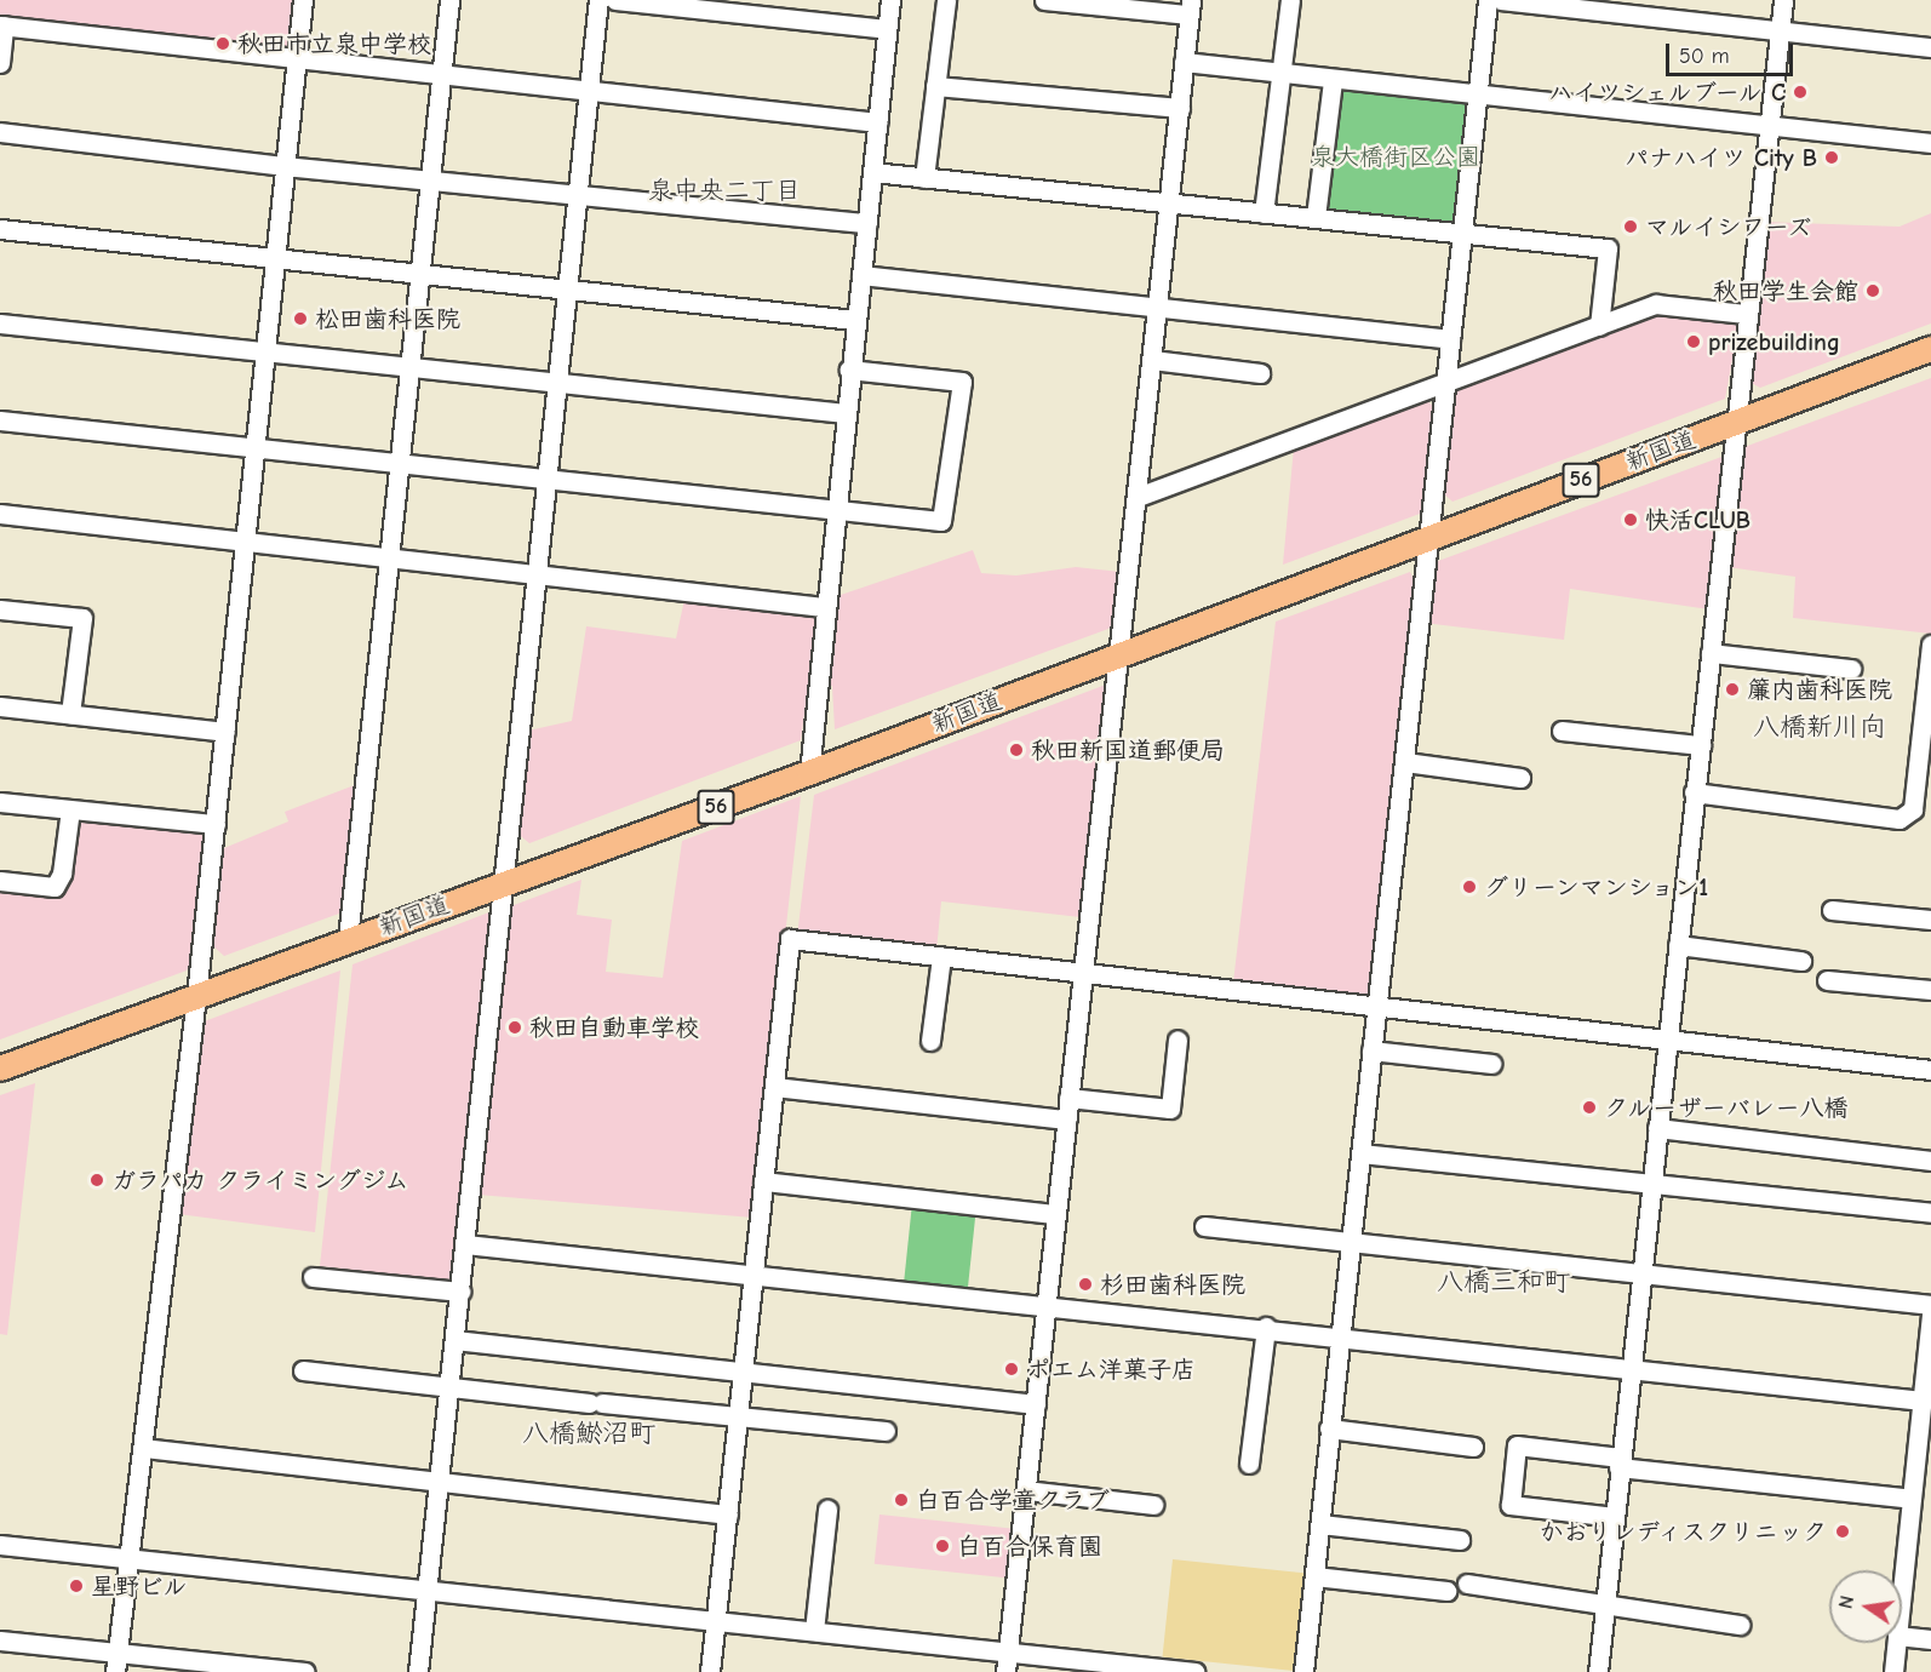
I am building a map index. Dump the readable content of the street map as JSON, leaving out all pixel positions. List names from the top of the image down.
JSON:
{
  "streets": {
    "main road": ["新国道", "56"]
  },
  "districts": [
    "泉中央二丁目",
    "八橋新川向",
    "八橋三和町",
    "八橋鯲沼町"
  ],
  "parks": ["泉大橋街区公園"],
  "places": [
    "秋田市立泉中学校",
    "ハイツシェルブール C",
    "パナハイツ City B",
    "マルイシフーズ",
    "秋田学生会館",
    "松田歯科医院",
    "prizebuilding",
    "快活CLUB",
    "簾内歯科医院",
    "秋田新国道郵便局",
    "グリーンマンション1",
    "秋田自動車学校",
    "クルーザーバレー八橋",
    "ガラパカ クライミングジム",
    "杉田歯科医院",
    "ポエム洋菓子店",
    "白百合学童クラブ",
    "かおりレディスクリニック",
    "白百合保育園",
    "星野ビル"
  ],
  "scale_bar": "50 m",
  "north": "left"
}
